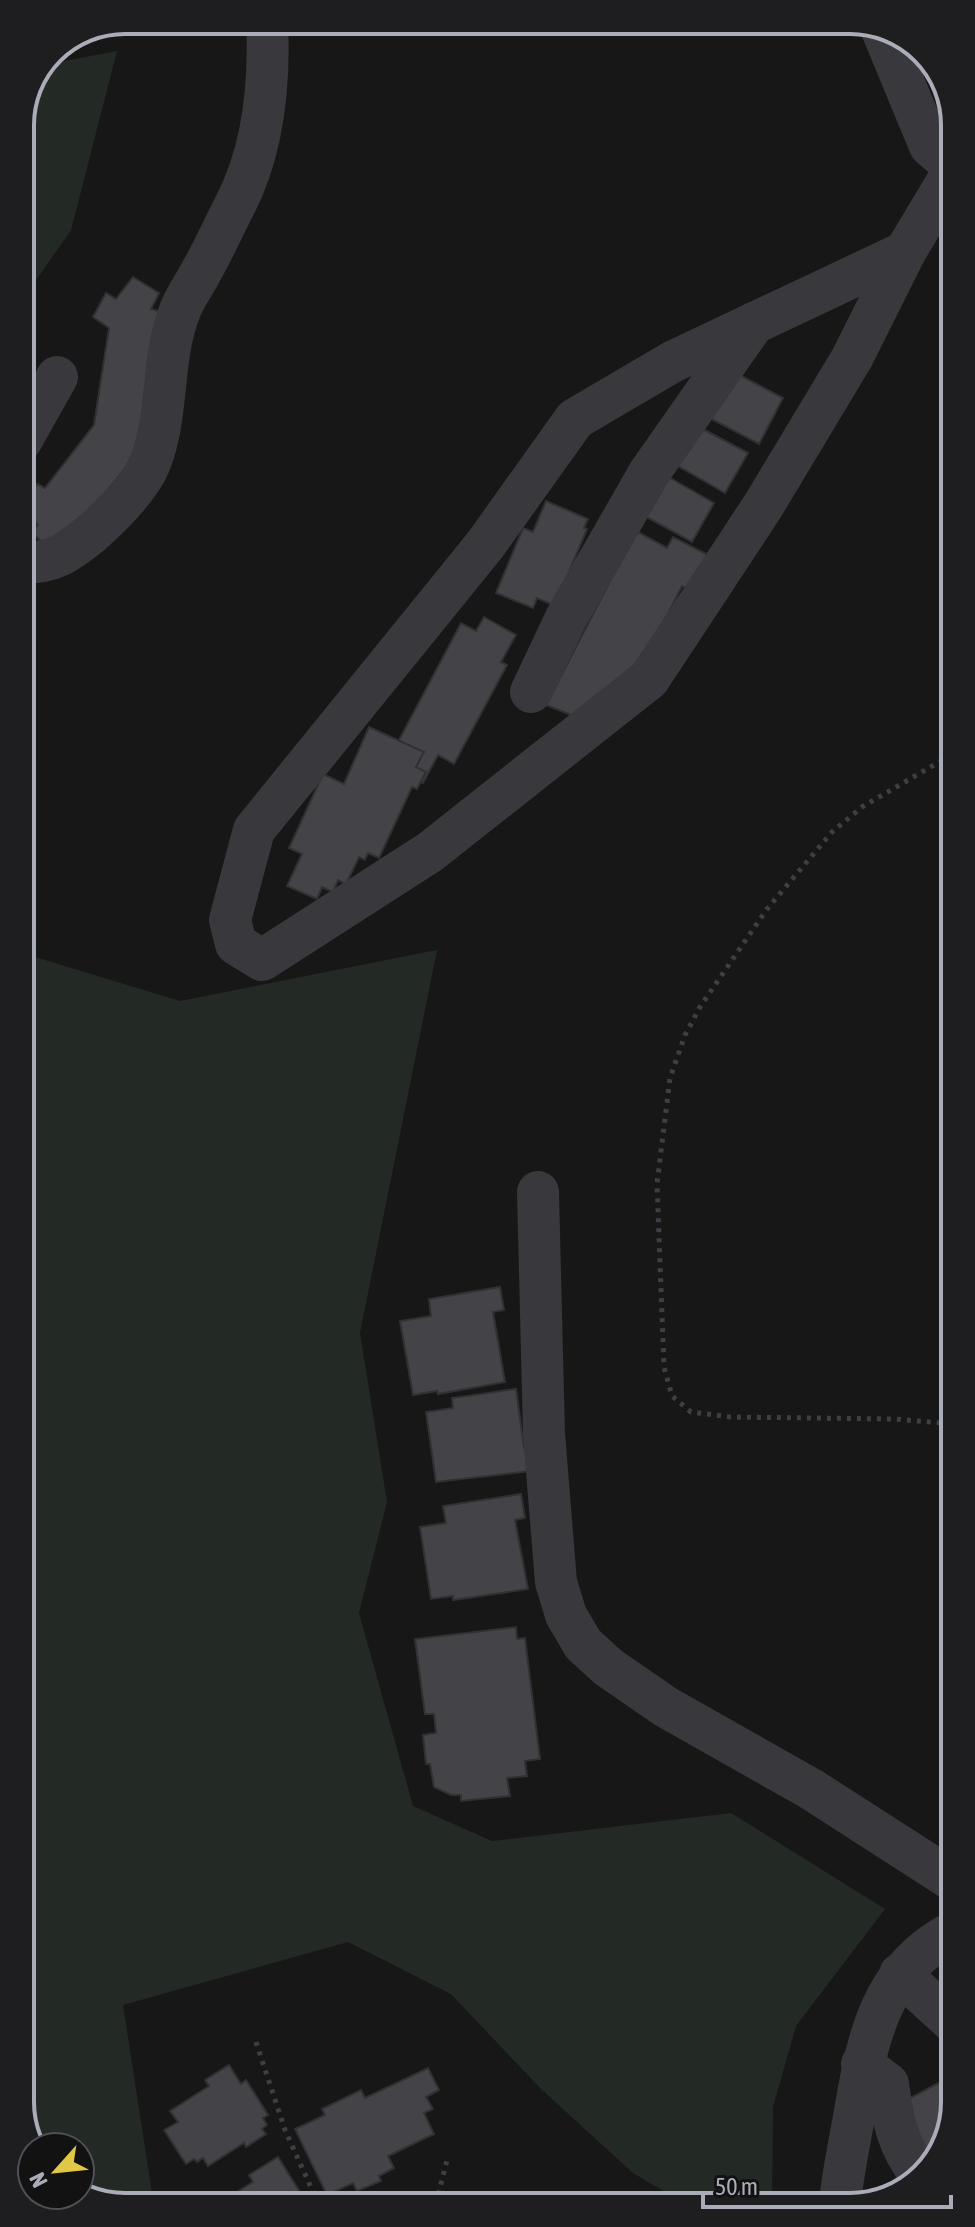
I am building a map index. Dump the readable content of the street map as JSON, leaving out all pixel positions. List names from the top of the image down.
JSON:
{
  "scale_bar": "50 m",
  "north": "bottom left"
}
